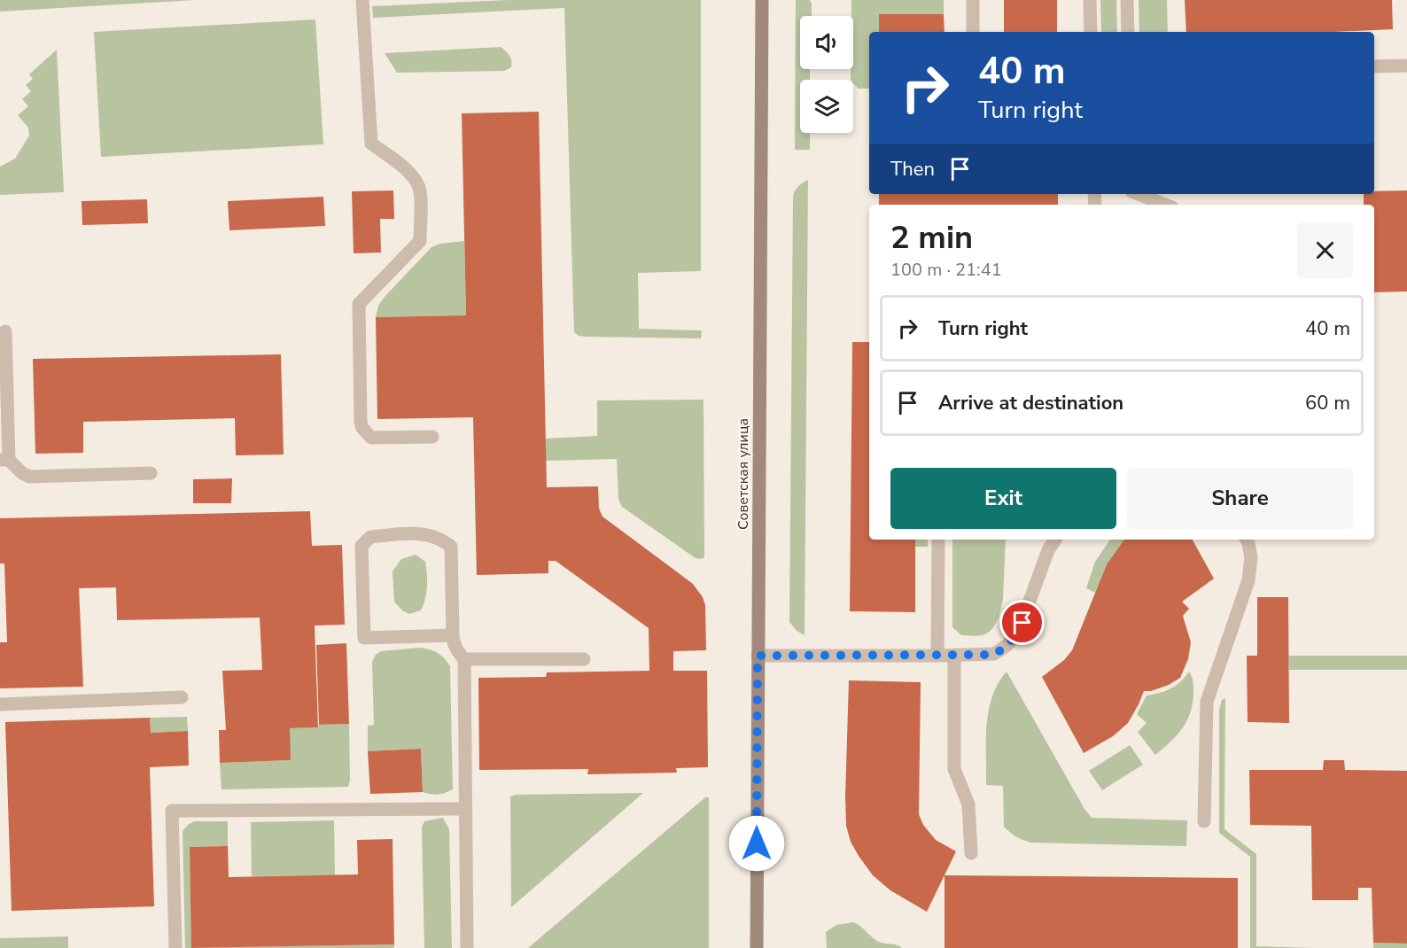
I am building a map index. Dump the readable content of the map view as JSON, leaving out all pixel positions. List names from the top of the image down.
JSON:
{
  "streets": {
    "main road": ["Советская улица"]
  },
  "page": {
    "turn": ["40 m", "Turn right"],
    "then": "Then",
    "heading": ["2 min", "100 m · 21:41"],
    "list": [
      {
        "name": "Turn right",
        "value": "40 m"
      },
      {
        "name": "Arrive at destination",
        "value": "60 m"
      }
    ],
    "buttons": ["Exit", "Share"]
  }
}
